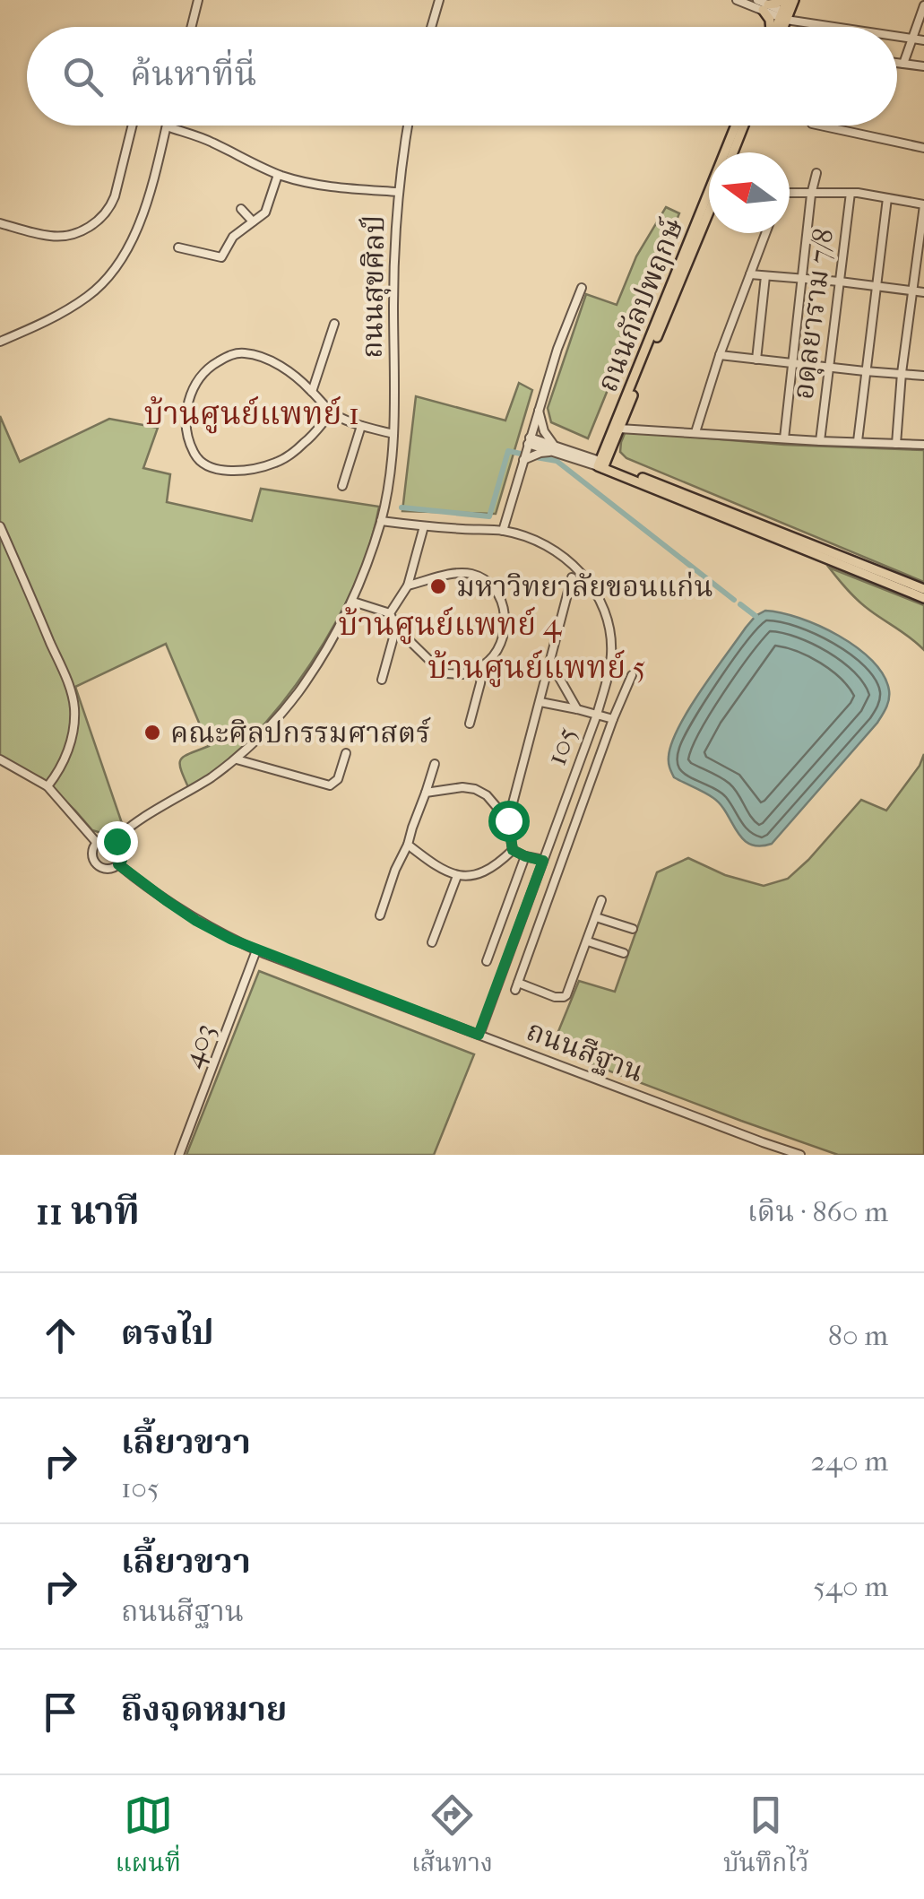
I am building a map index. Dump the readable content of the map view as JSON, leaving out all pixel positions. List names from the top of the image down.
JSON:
{
  "streets": {
    "main road": ["ถนนกัลปพฤกษ์"],
    "street": [
      "ถนนสุขศิลป์",
      "อดุลยาราม 7/8",
      "105",
      "403",
      "ถนนสีฐาน"
    ]
  },
  "crossings": [
    ["ถนนสุขศิลป์", "105"],
    ["ถนนสุขศิลป์", "ถนนสีฐาน"],
    ["105", "ถนนสีฐาน"],
    ["403", "ถนนสีฐาน"]
  ],
  "districts": ["บ้านศูนย์แพทย์ 1", "บ้านศูนย์แพทย์ 4", "บ้านศูนย์แพทย์ 5"],
  "places": ["มหาวิทยาลัยขอนแก่น", "คณะศิลปกรรมศาสตร์"],
  "north": "left",
  "page": {
    "search": "ค้นหาที่นี่",
    "heading": ["11 นาที", "เดิน · 860 m"],
    "list": [
      ["ตรงไป", "80 m"],
      ["เลี้ยวขวา", "105", "240 m"],
      ["เลี้ยวขวา", "ถนนสีฐาน", "540 m"],
      "ถึงจุดหมาย"
    ],
    "nav": ["แผนที่", "เส้นทาง", "บันทึกไว้"]
  }
}
